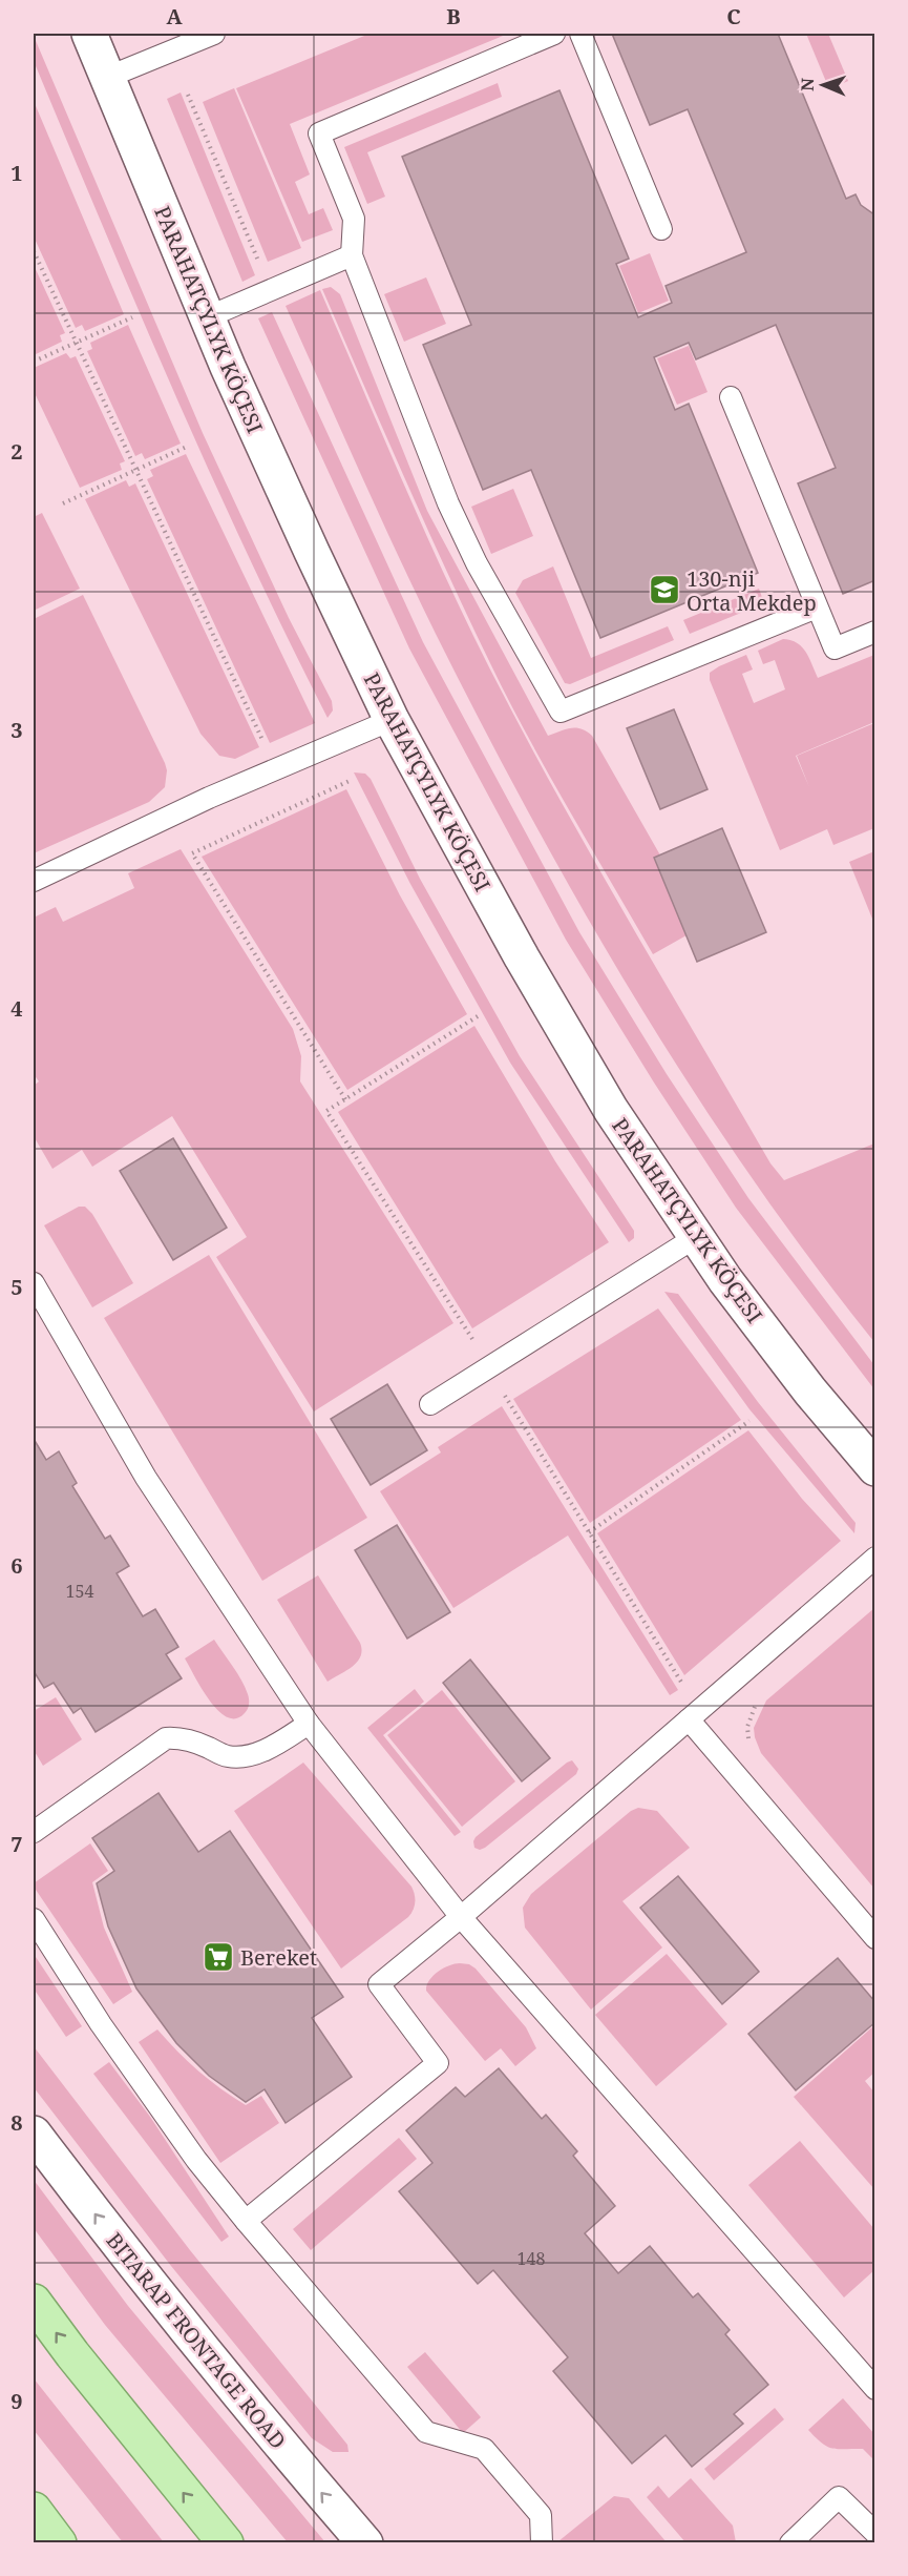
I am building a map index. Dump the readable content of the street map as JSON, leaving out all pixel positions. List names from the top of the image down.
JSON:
{
  "streets": {
    "street": ["PARAHATÇYLYK KÖÇESI", "BITARAP FRONTAGE ROAD"]
  },
  "one_way": ["BITARAP FRONTAGE ROAD"],
  "places": {
    "school or university": ["130-nji Orta Mekdep"],
    "supermarket": ["Bereket"]
  },
  "house_numbers": ["154", "148"],
  "north": "left",
  "grid": {
    "columns": ["A", "B", "C"],
    "rows": [
      "1",
      "2",
      "3",
      "4",
      "5",
      "6",
      "7",
      "8",
      "9"
    ]
  }
}
